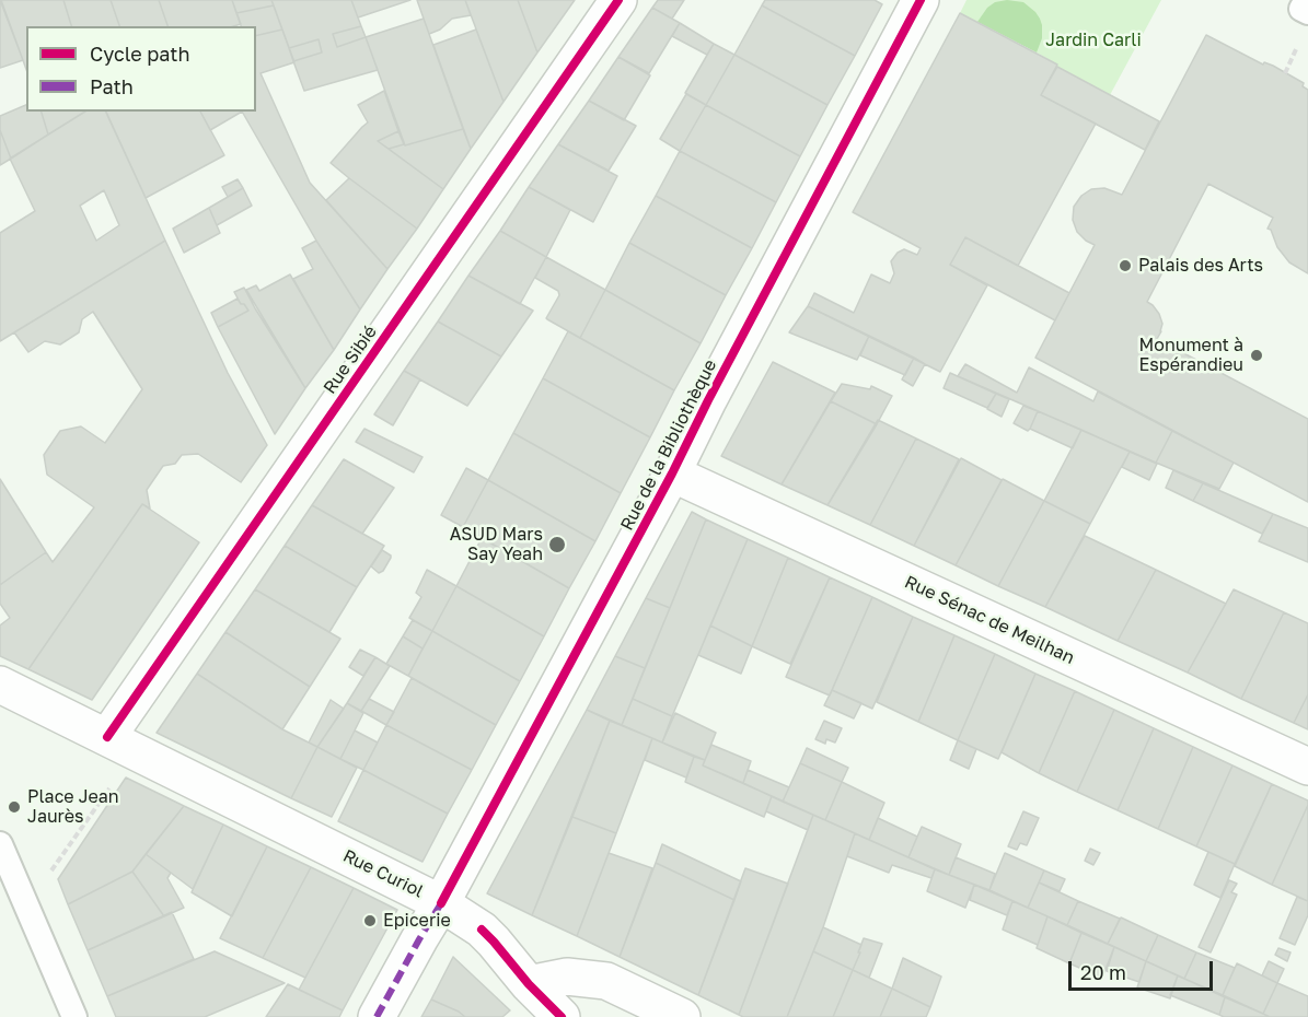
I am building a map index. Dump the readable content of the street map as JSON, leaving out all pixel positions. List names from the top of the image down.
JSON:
{
  "streets": {
    "street": [
      "Rue Sibié",
      "Rue de la Bibliothèque",
      "Rue Sénac de Meilhan",
      "Rue Curiol"
    ]
  },
  "crossings": [
    ["Rue Sibié", "Rue Curiol"],
    ["Rue de la Bibliothèque", "Rue Sénac de Meilhan"],
    ["Rue de la Bibliothèque", "Rue Curiol"]
  ],
  "parks": ["Jardin Carli"],
  "places": [
    "Palais des Arts",
    "Monument à Espérandieu",
    "ASUD Mars Say Yeah",
    "Place Jean Jaurès",
    "Epicerie"
  ],
  "legend": ["Cycle path", "Path"],
  "scale_bar": "20 m"
}
